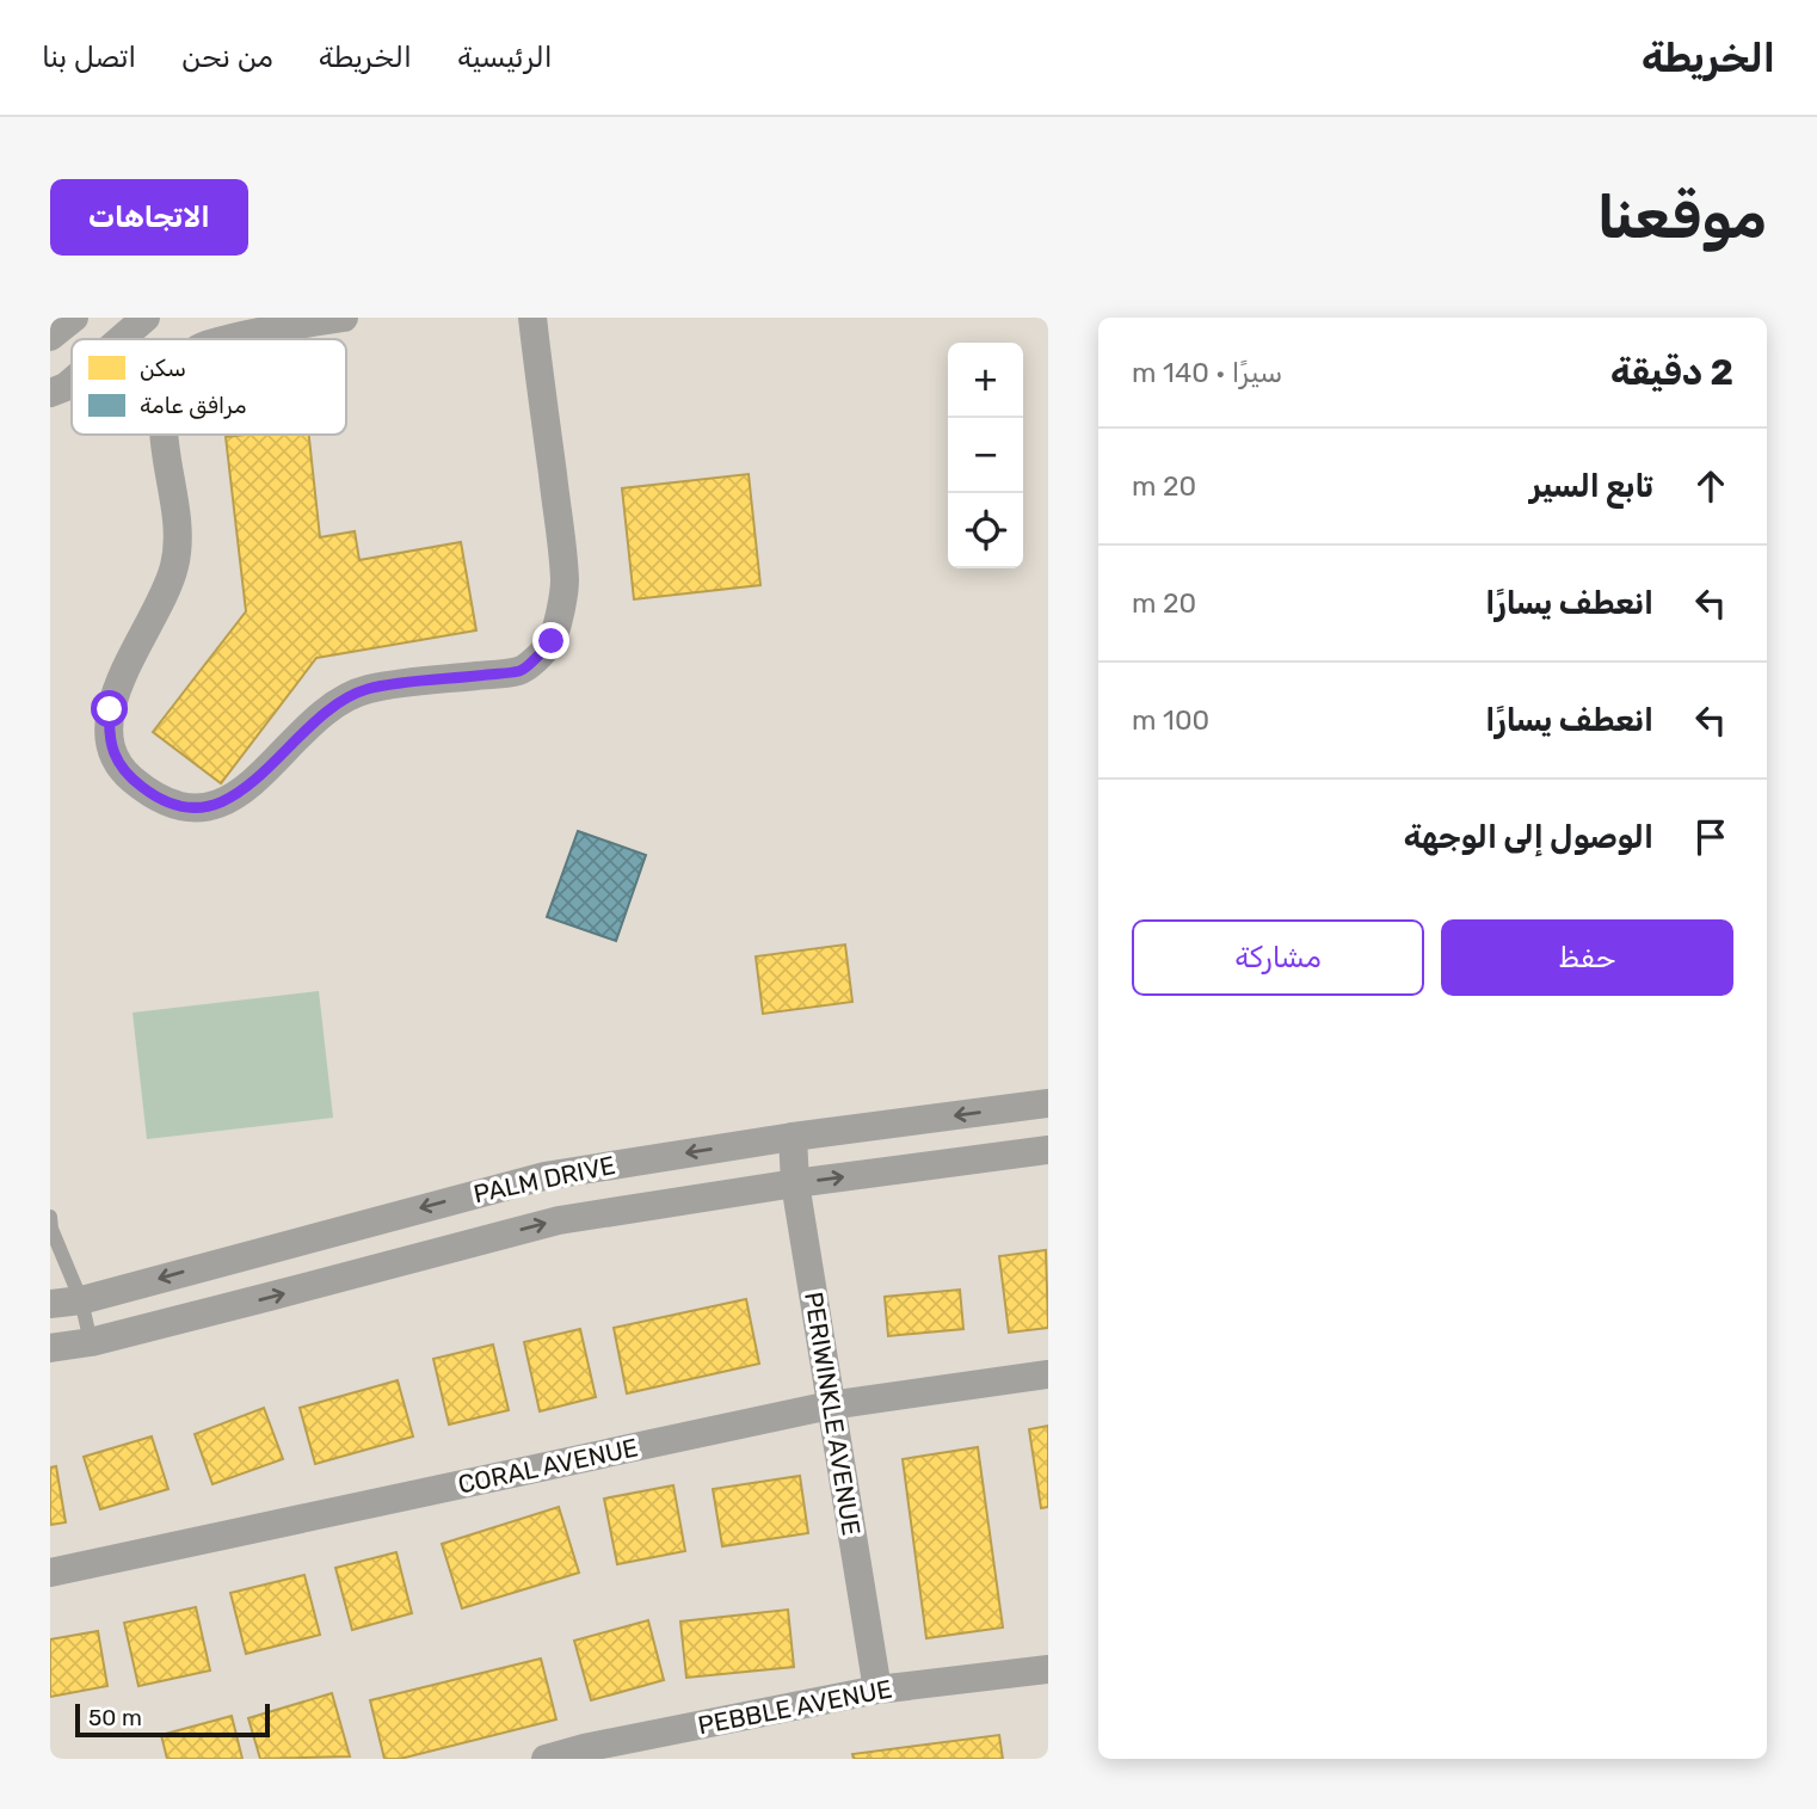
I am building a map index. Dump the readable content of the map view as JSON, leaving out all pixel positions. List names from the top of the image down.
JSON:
{
  "streets": {
    "street": [
      "PALM DRIVE",
      "PERIWINKLE AVENUE",
      "CORAL AVENUE",
      "PEBBLE AVENUE"
    ]
  },
  "crossings": [
    ["PALM DRIVE", "PERIWINKLE AVENUE"],
    ["PERIWINKLE AVENUE", "CORAL AVENUE"],
    ["PERIWINKLE AVENUE", "PEBBLE AVENUE"]
  ],
  "legend": ["سكن", "مرافق عامة"],
  "scale_bar": "50 m",
  "page": {
    "header": "الخريطة",
    "nav": [
      "الرئيسية",
      "الخريطة",
      "من نحن",
      "اتصل بنا"
    ],
    "buttons": [
      "الاتجاهات",
      ["حفظ", "مشاركة"]
    ],
    "title": "موقعنا",
    "heading": ["2 دقيقة", "سيرًا · 140 m"],
    "map_buttons": ["+", "−"],
    "list": [
      ["تابع السير", "20 m"],
      ["انعطف يسارًا", "20 m"],
      ["انعطف يسارًا", "100 m"],
      "الوصول إلى الوجهة"
    ],
    "scale": "50 m"
  }
}
